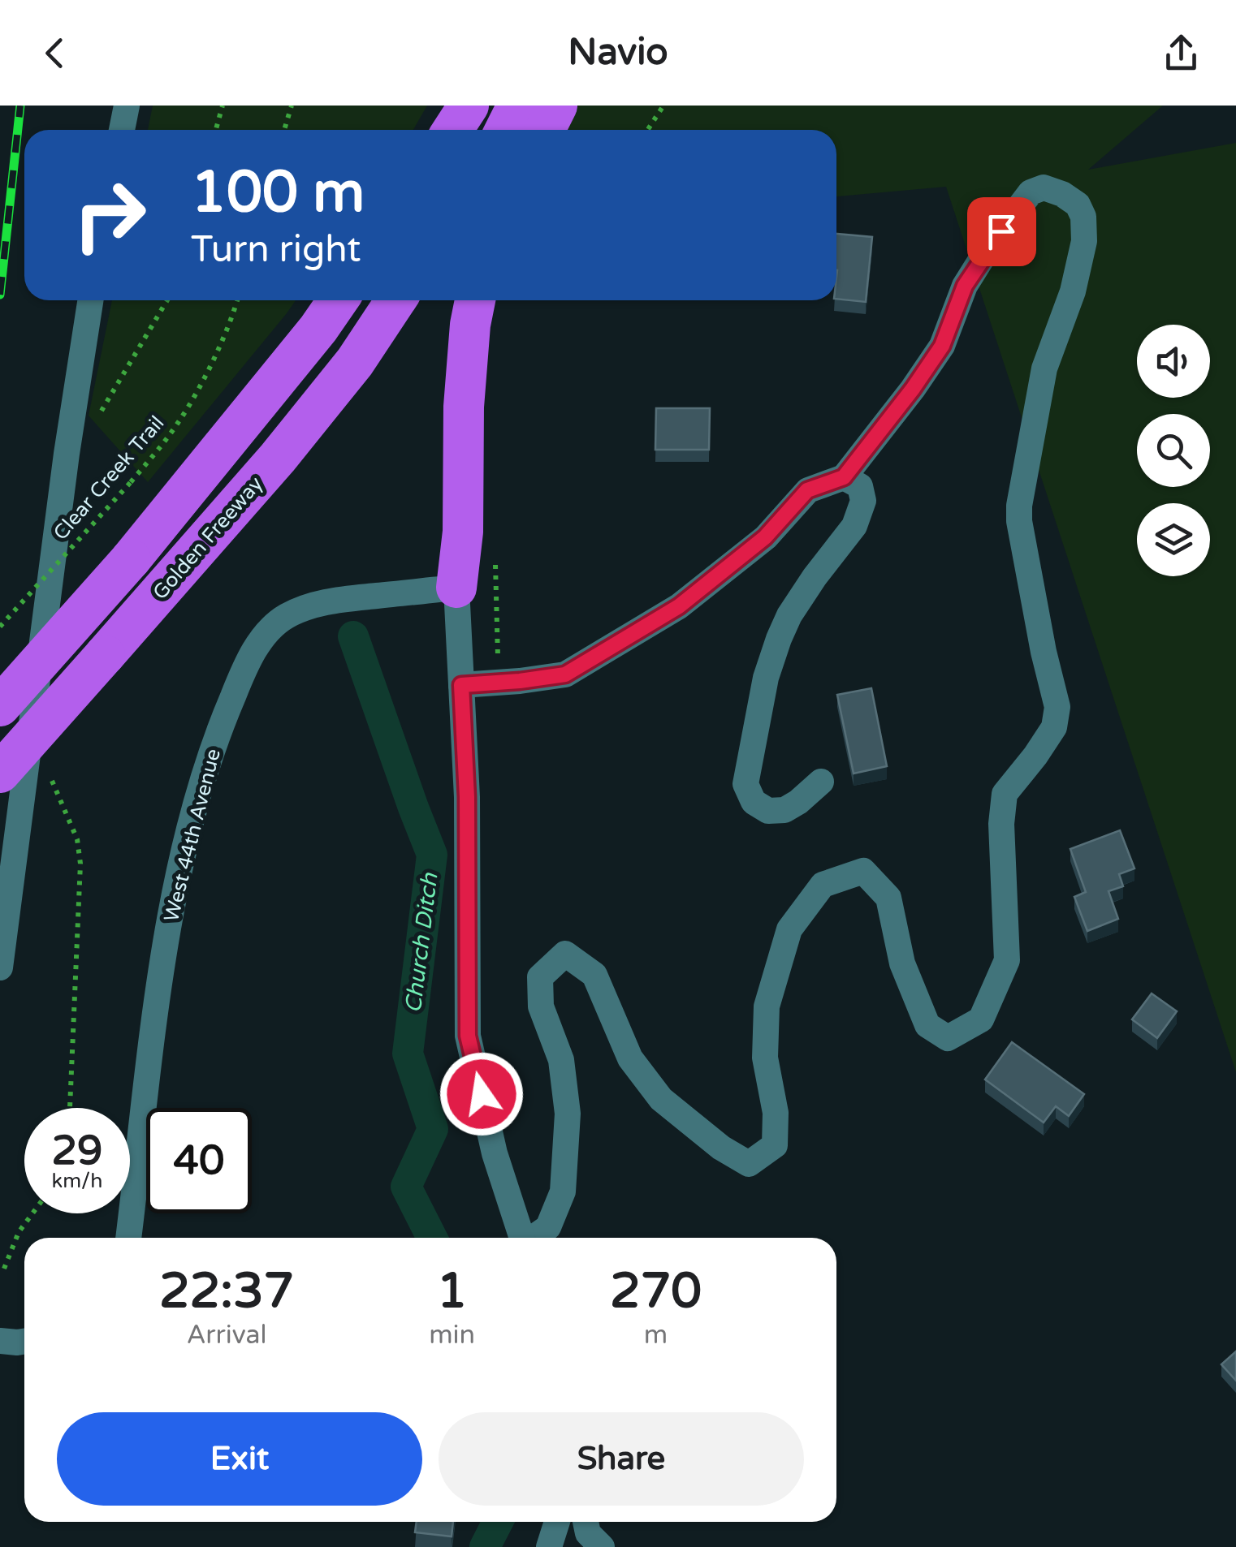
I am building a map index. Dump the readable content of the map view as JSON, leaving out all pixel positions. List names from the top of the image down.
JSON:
{
  "streets": {
    "highway": ["Golden Freeway"],
    "street": ["West 44th Avenue"],
    "path": ["Clear Creek Trail"]
  },
  "water": ["Church Ditch"],
  "page": {
    "header": "Navio",
    "turn": ["100 m", "Turn right"],
    "speed": "29 km/h",
    "limit": "40",
    "eta": [
      "22:37",
      "Arrival",
      "1",
      "min",
      "270",
      "m"
    ],
    "buttons": ["Exit", "Share"]
  }
}
